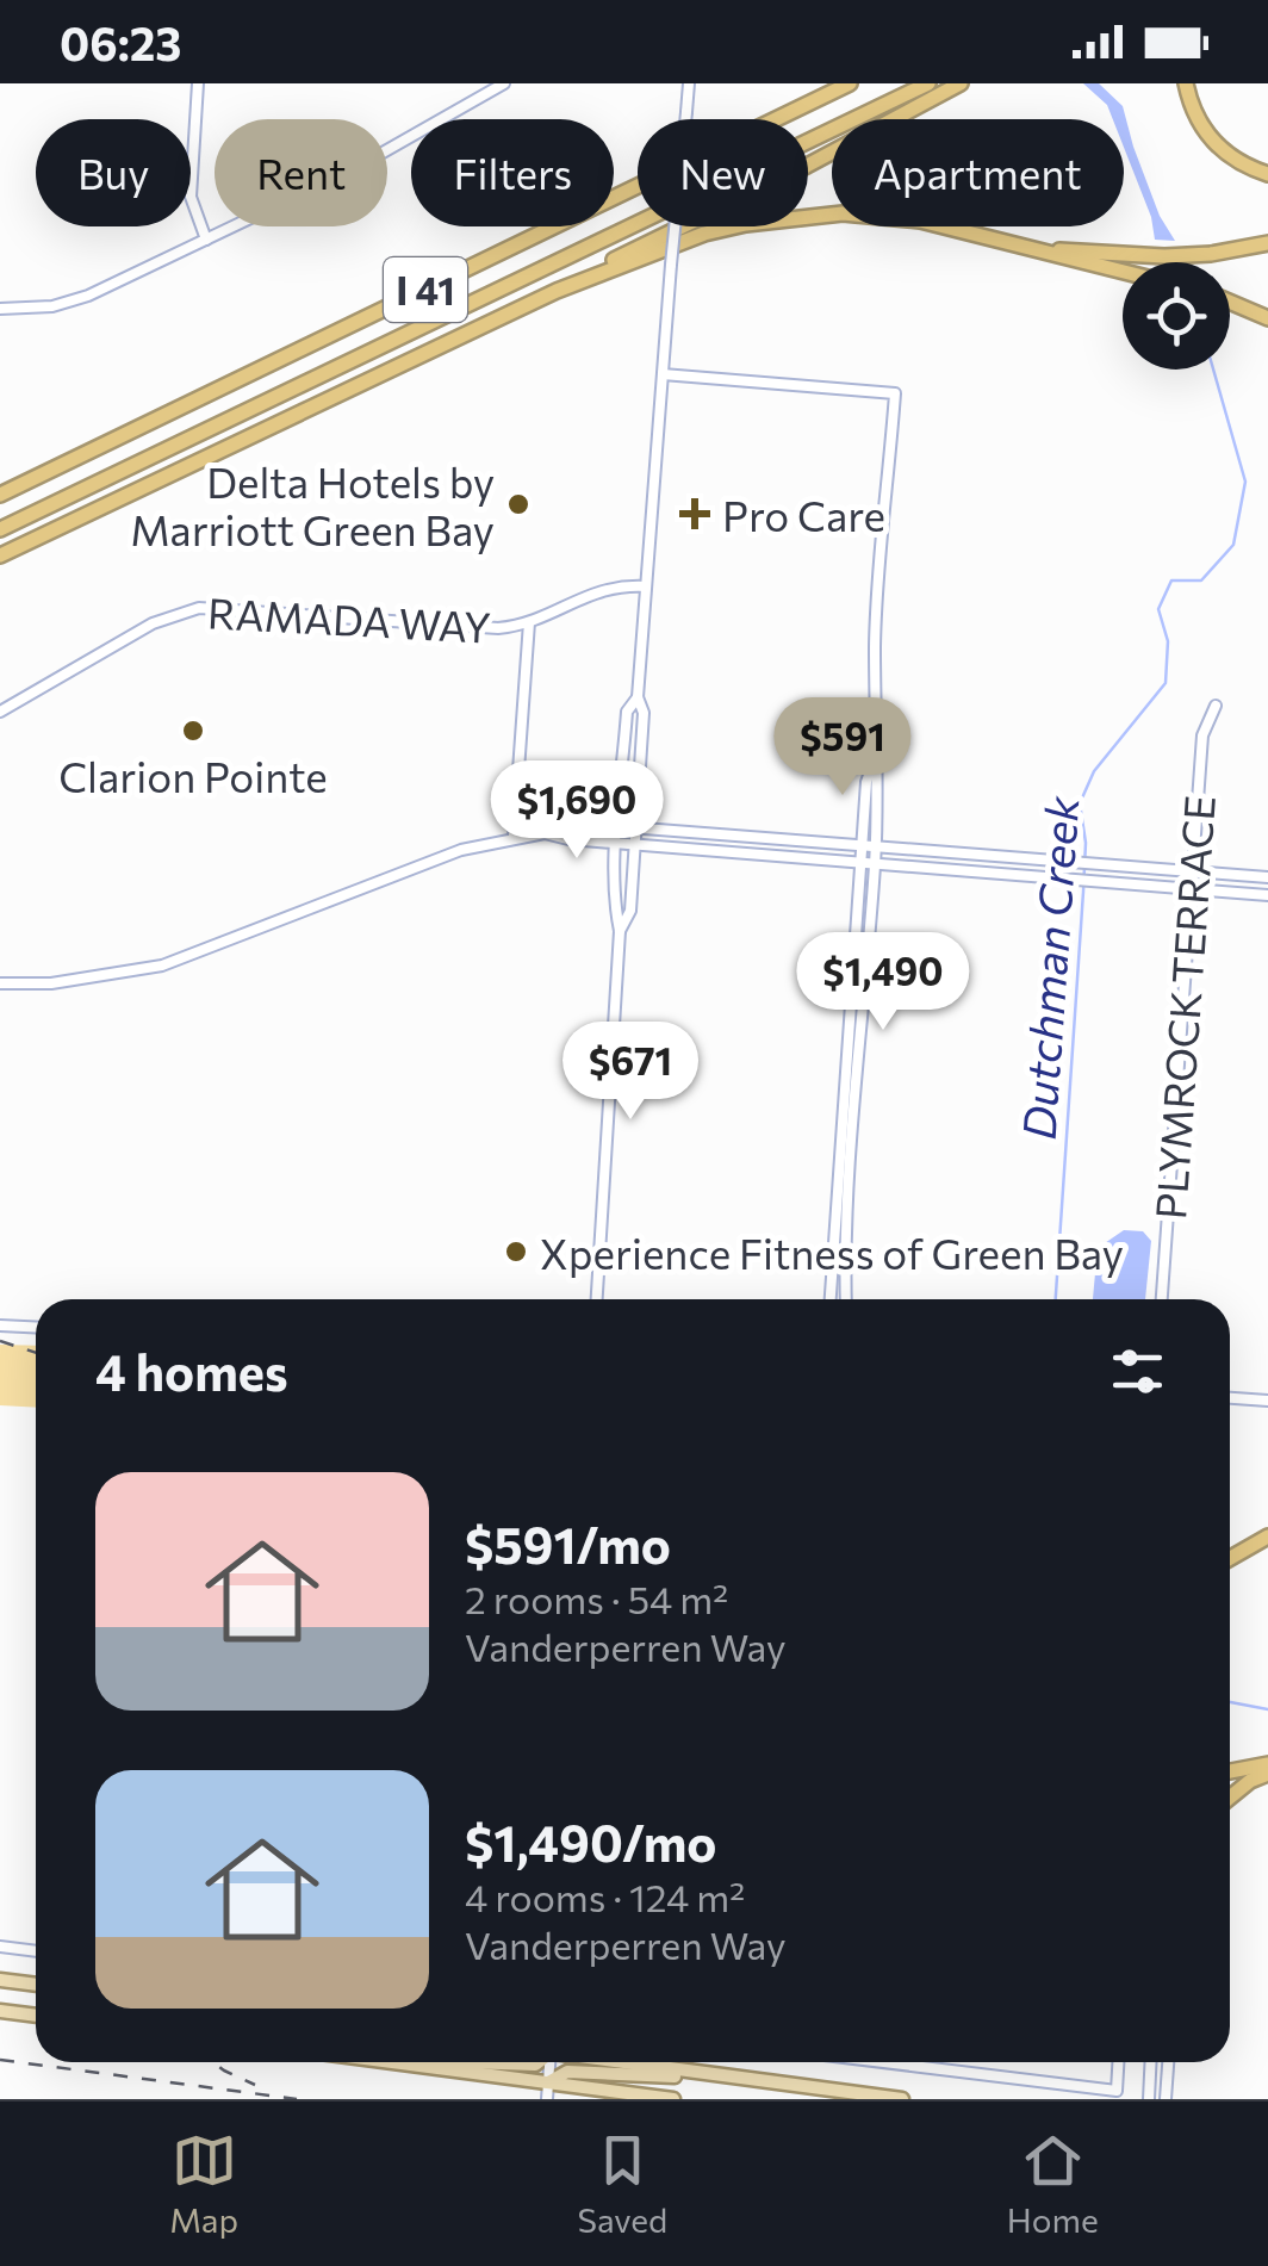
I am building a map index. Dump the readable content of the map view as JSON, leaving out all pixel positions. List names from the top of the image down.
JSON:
{
  "streets": {
    "highway": ["I 41"],
    "street": ["RAMADA WAY", "PLYMROCK TERRACE"]
  },
  "water": ["Dutchman Creek"],
  "places": {
    "other": ["Delta Hotels by Marriott Green Bay", "Clarion Pointe", "Xperience Fitness of Green Bay"],
    "health": ["Pro Care"]
  },
  "page": {
    "status": "06:23",
    "chip": [
      "Buy",
      "Rent",
      "Filters",
      "New",
      "Apartment"
    ],
    "price": [
      "$591",
      "$1,690",
      "$1,490",
      "$671"
    ],
    "heading": "4 homes",
    "list": [
      {
        "name": "$591/mo",
        "note": "2 rooms · 54 m² · Vanderperren Way"
      },
      {
        "name": "$1,490/mo",
        "note": "4 rooms · 124 m² · Vanderperren Way"
      }
    ],
    "tabs": ["Map", "Saved", "Home"]
  }
}
